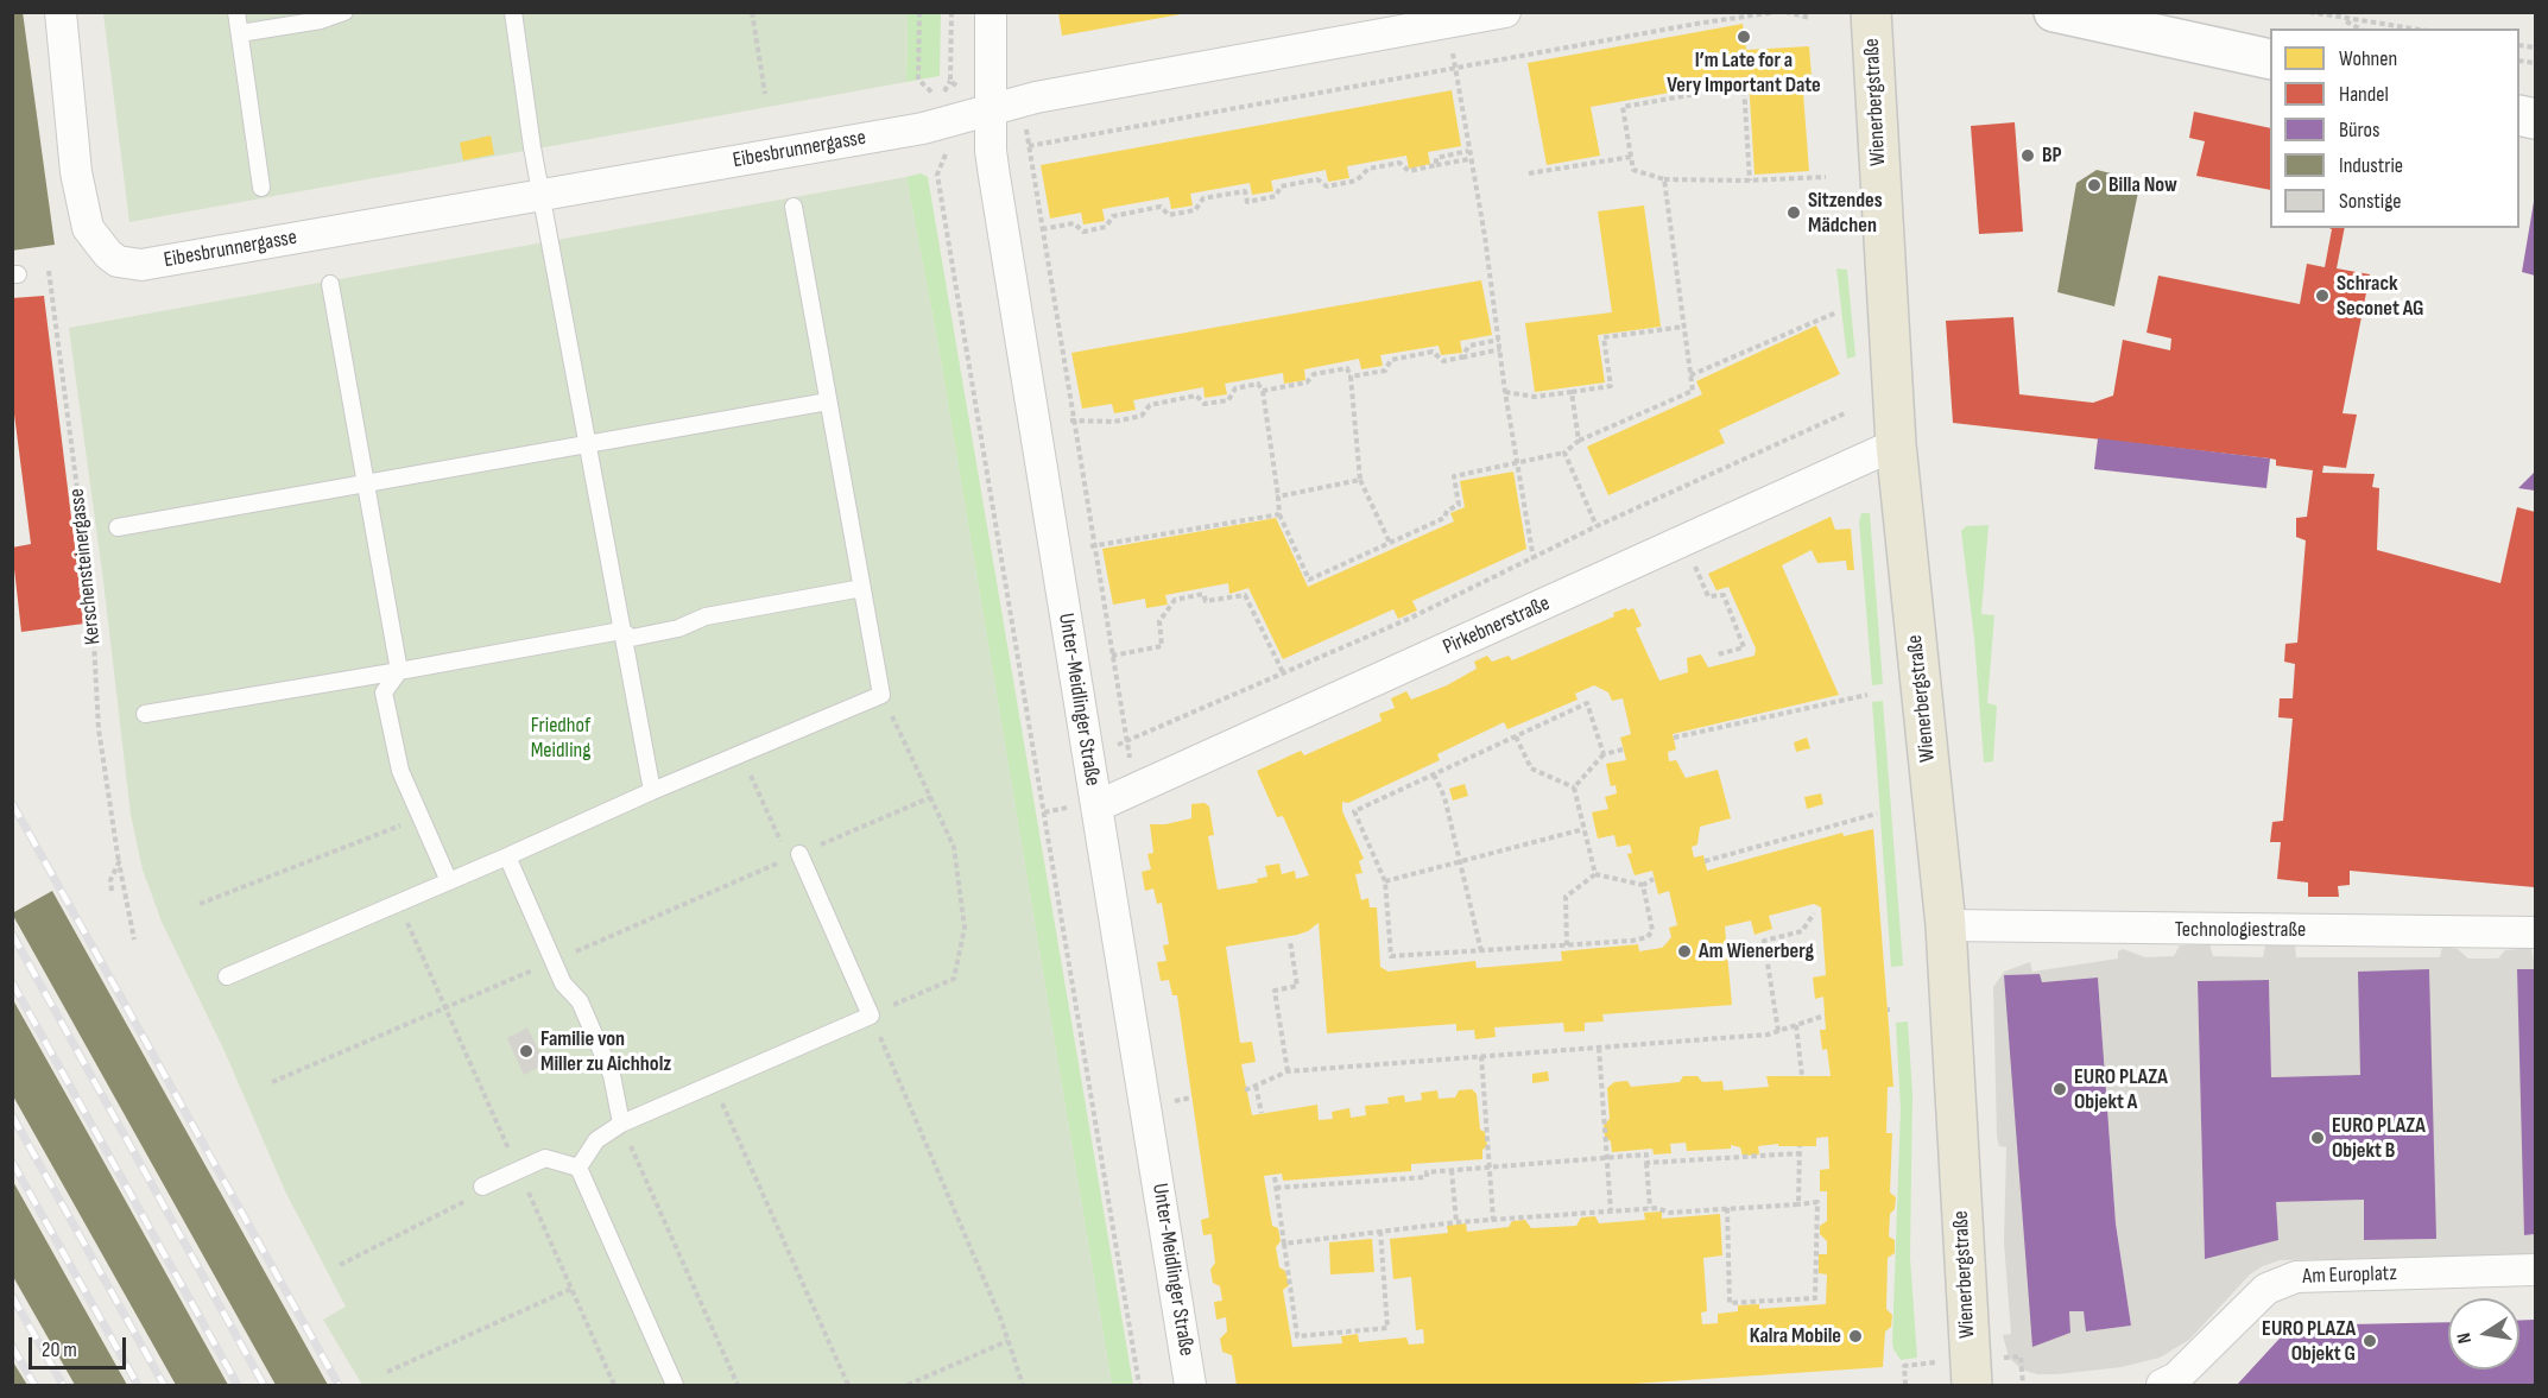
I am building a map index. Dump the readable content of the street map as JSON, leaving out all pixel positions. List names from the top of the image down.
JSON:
{
  "streets": {
    "main road": ["Wienerbergstraße"],
    "street": [
      "Eibesbrunnergasse",
      "Pirkebnerstraße",
      "Unter-Meidlinger Straße",
      "Technologiestraße",
      "Am Europlatz"
    ],
    "path": ["Kerschensteinergasse"]
  },
  "crossings": [
    ["Wienerbergstraße", "Pirkebnerstraße"],
    ["Wienerbergstraße", "Technologiestraße"],
    ["Eibesbrunnergasse", "Unter-Meidlinger Straße"],
    ["Pirkebnerstraße", "Unter-Meidlinger Straße"]
  ],
  "parks": ["Friedhof Meidling"],
  "places": [
    "I’m Late for a Very Important Date",
    "BP",
    "Billa Now",
    "Sitzendes Mädchen",
    "Schrack Seconet AG",
    "Am Wienerberg",
    "Familie von Miller zu Aichholz",
    "EURO PLAZA Objekt A",
    "EURO PLAZA Objekt B",
    "Kalra Mobile",
    "EURO PLAZA Objekt G"
  ],
  "legend": [
    "Wohnen",
    "Handel",
    "Büros",
    "Industrie",
    "Sonstige"
  ],
  "scale_bar": "20 m",
  "north": "left"
}
